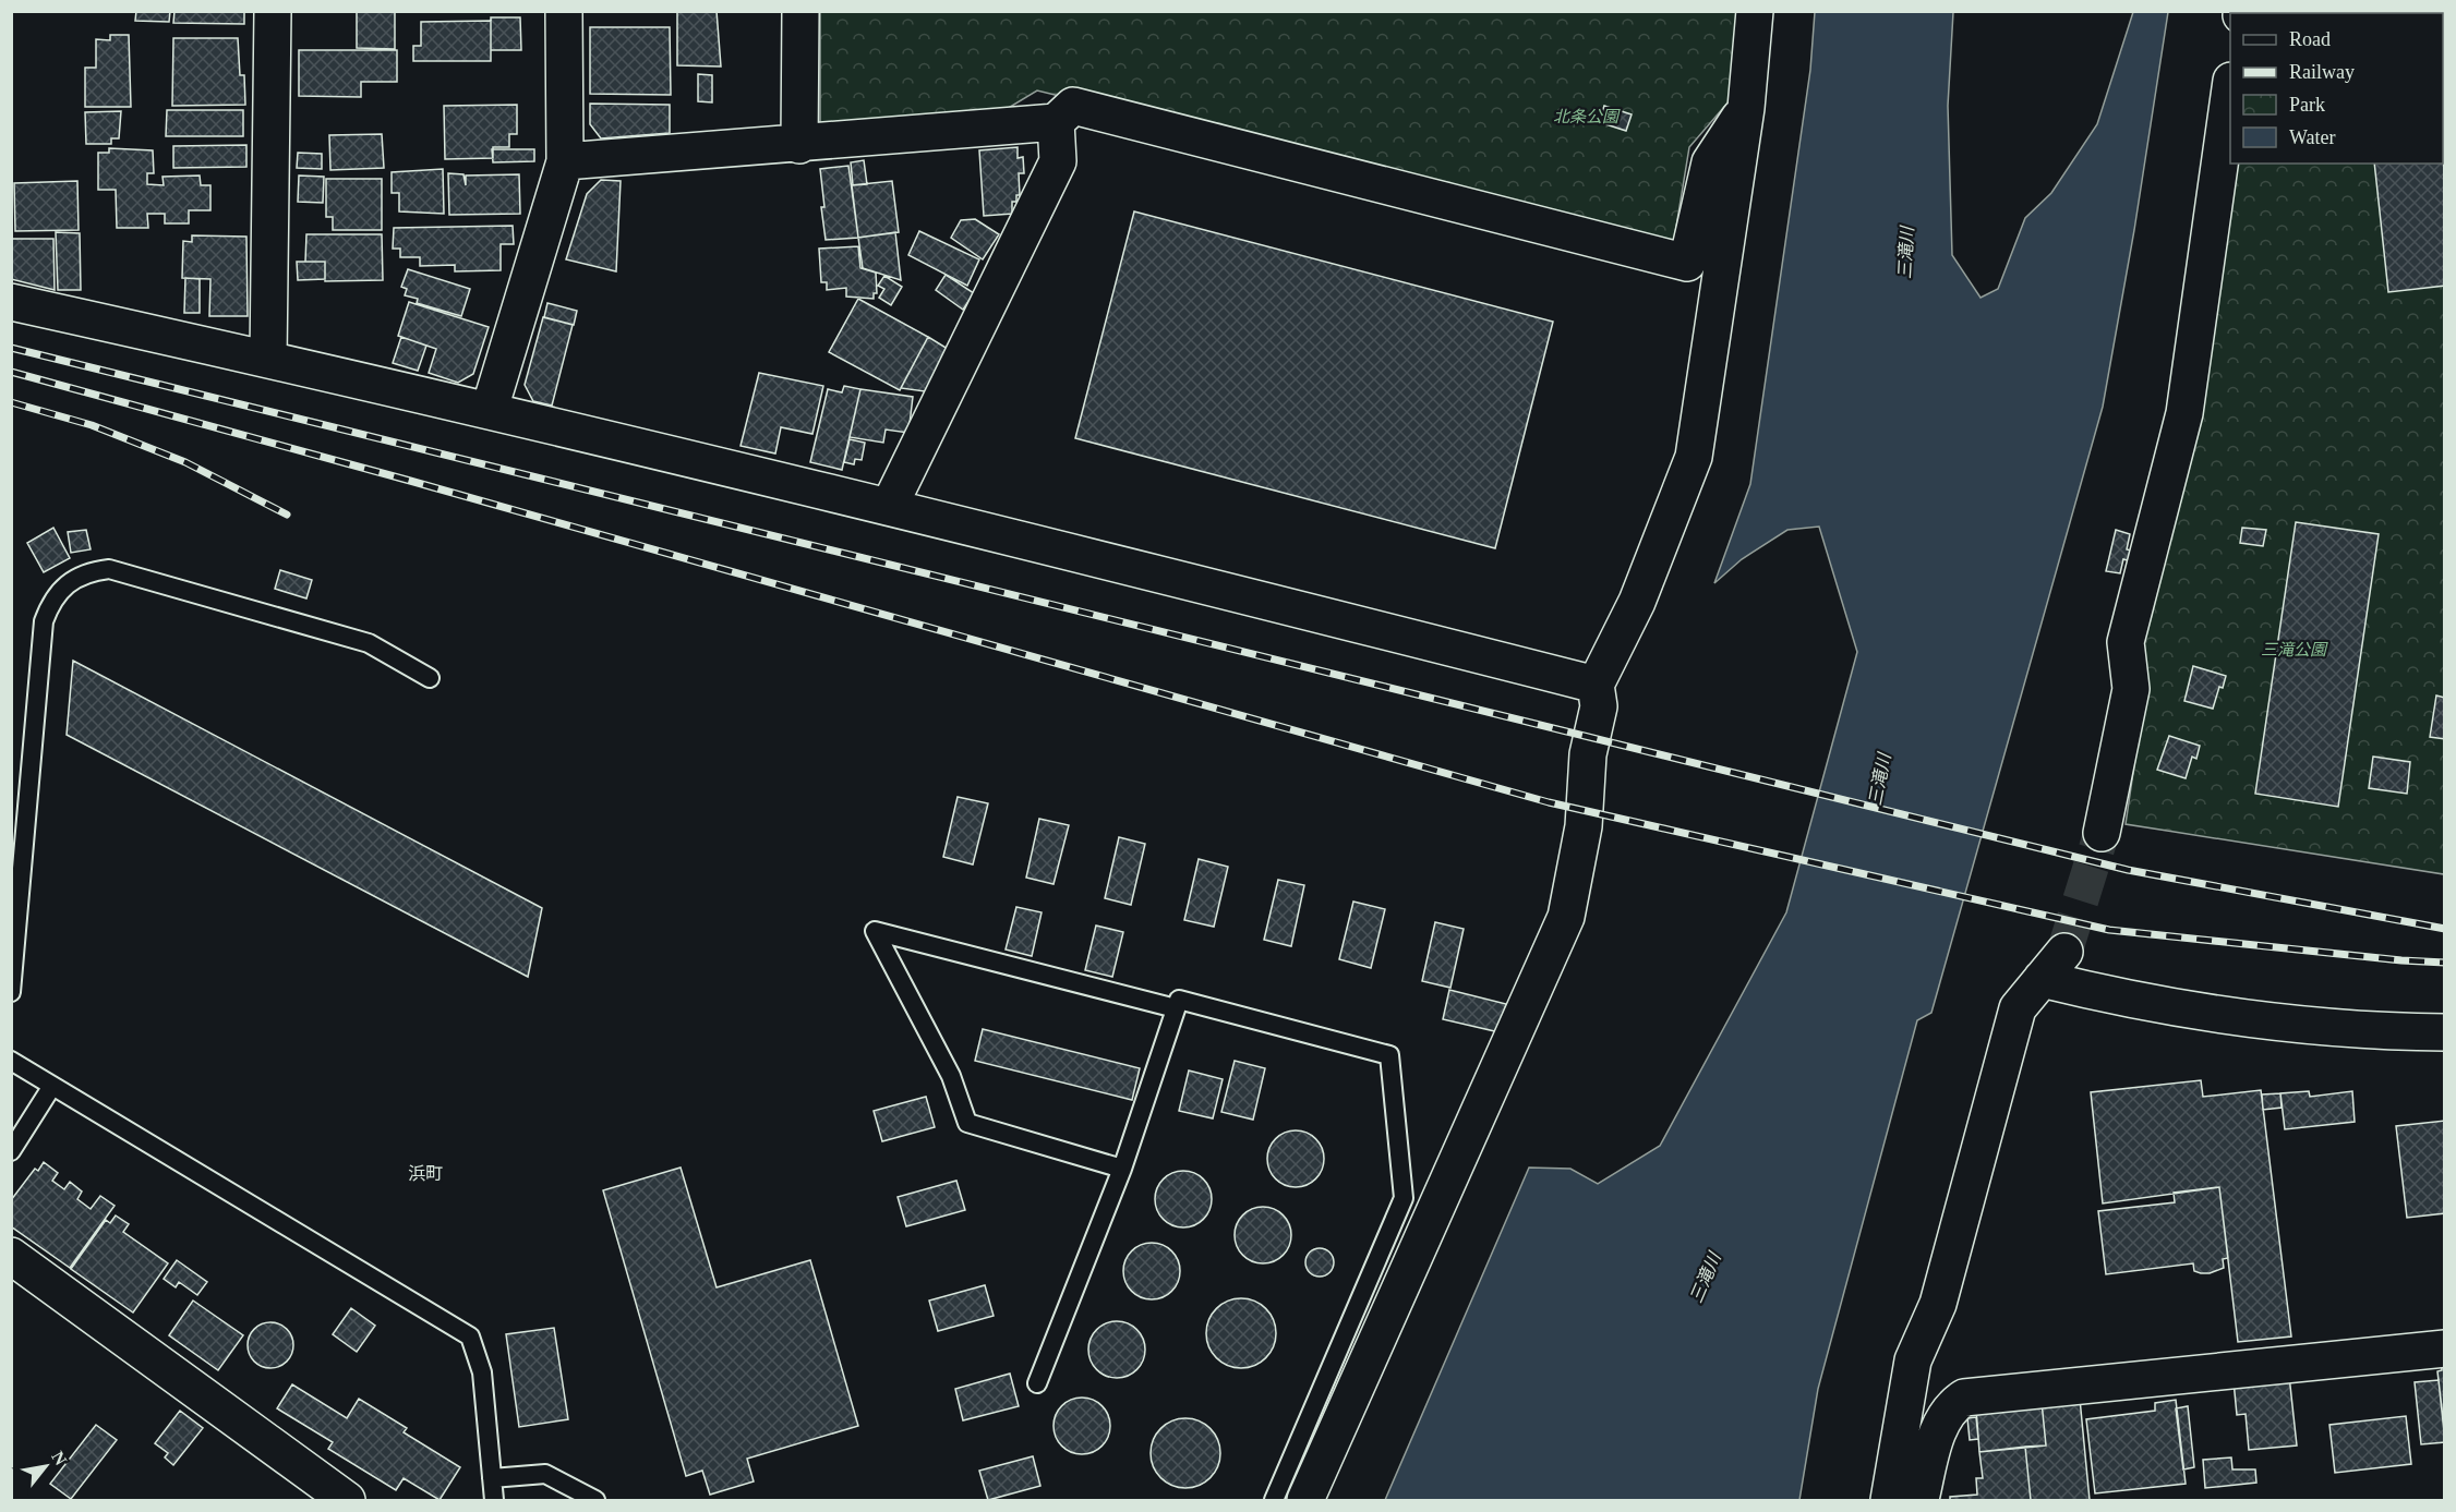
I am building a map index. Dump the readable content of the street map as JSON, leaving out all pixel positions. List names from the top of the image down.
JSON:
{
  "districts": ["浜町"],
  "water": ["三滝川"],
  "parks": ["北条公園", "三滝公園"],
  "legend": [
    "Road",
    "Railway",
    "Park",
    "Water"
  ],
  "north": "top right"
}
